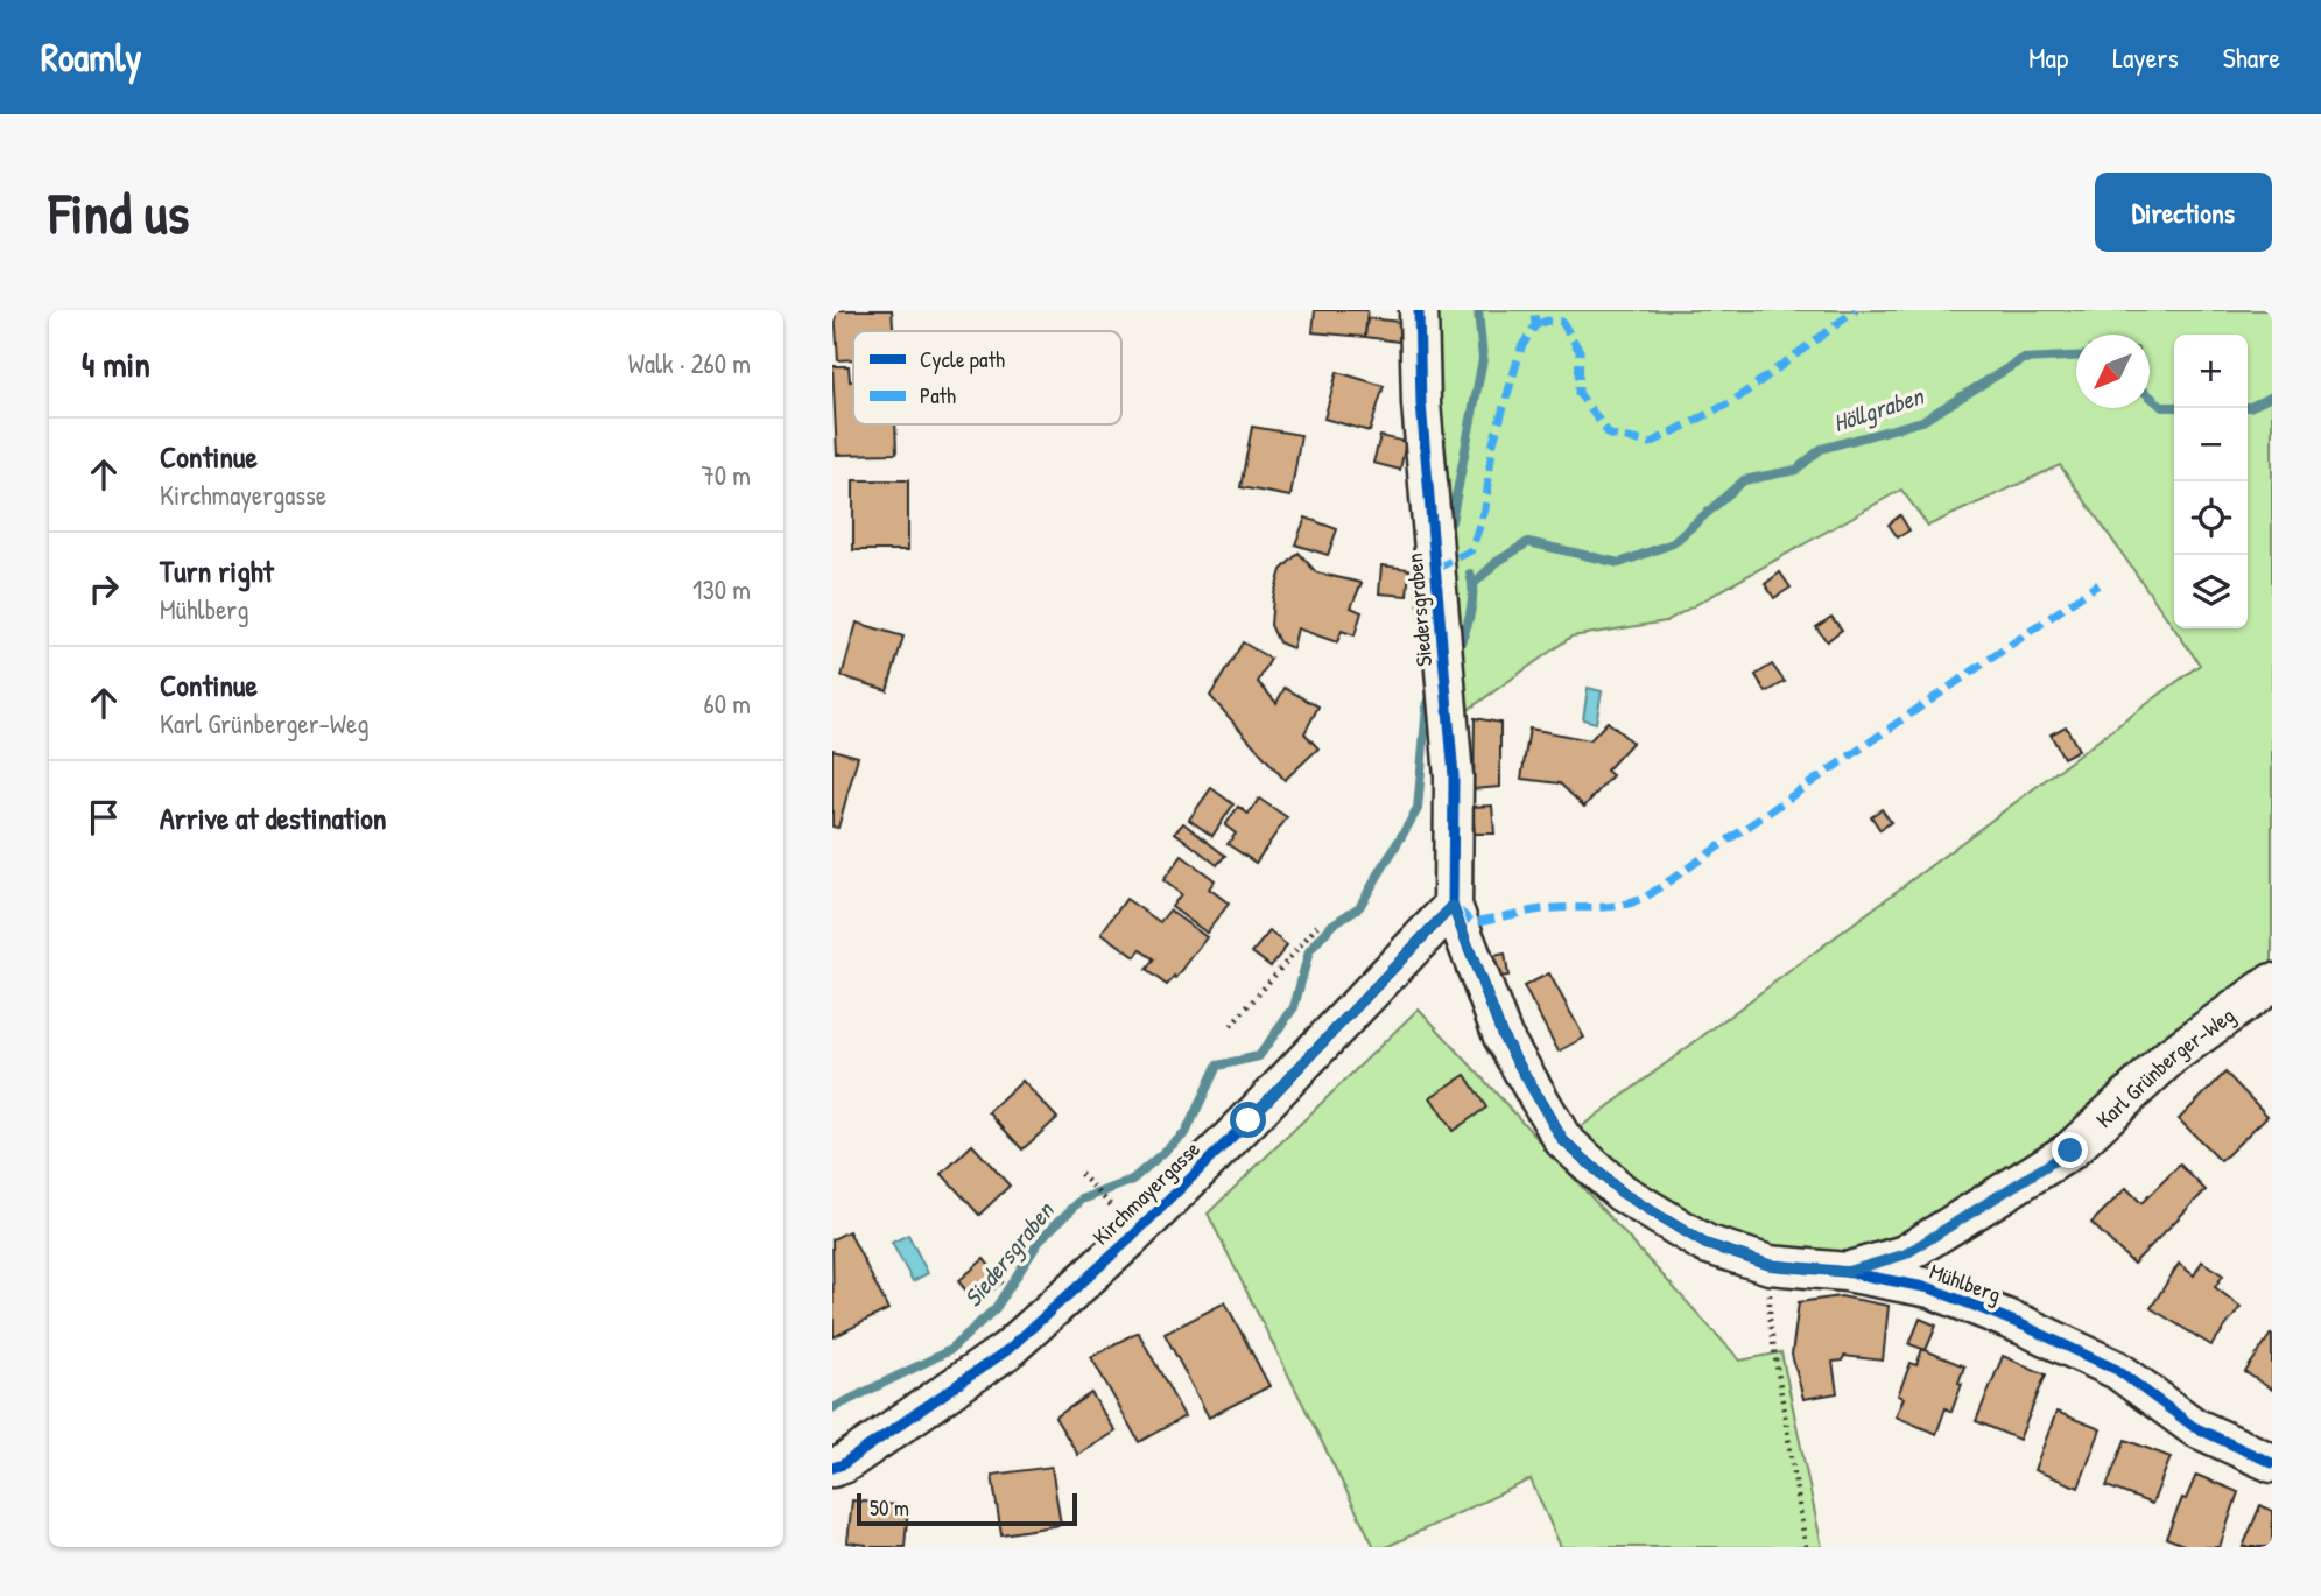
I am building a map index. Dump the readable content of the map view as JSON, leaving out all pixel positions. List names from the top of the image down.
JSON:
{
  "streets": {
    "street": [
      "Siedersgraben",
      "Karl Grünberger-Weg",
      "Kirchmayergasse",
      "Mühlberg"
    ]
  },
  "crossings": [
    ["Siedersgraben", "Kirchmayergasse"],
    ["Siedersgraben", "Mühlberg"],
    ["Karl Grünberger-Weg", "Mühlberg"],
    ["Kirchmayergasse", "Mühlberg"]
  ],
  "water": ["Höllgraben", "Siedersgraben"],
  "legend": ["Cycle path", "Path"],
  "scale_bar": "50 m",
  "north": "bottom left",
  "page": {
    "header": "Roamly",
    "nav": ["Map", "Layers", "Share"],
    "buttons": "Directions",
    "title": "Find us",
    "heading": ["4 min", "Walk · 260 m"],
    "map_buttons": ["+", "−"],
    "list": [
      ["Continue", "Kirchmayergasse", "70 m"],
      ["Turn right", "Mühlberg", "130 m"],
      ["Continue", "Karl Grünberger-Weg", "60 m"],
      "Arrive at destination"
    ],
    "scale": "50 m"
  }
}
